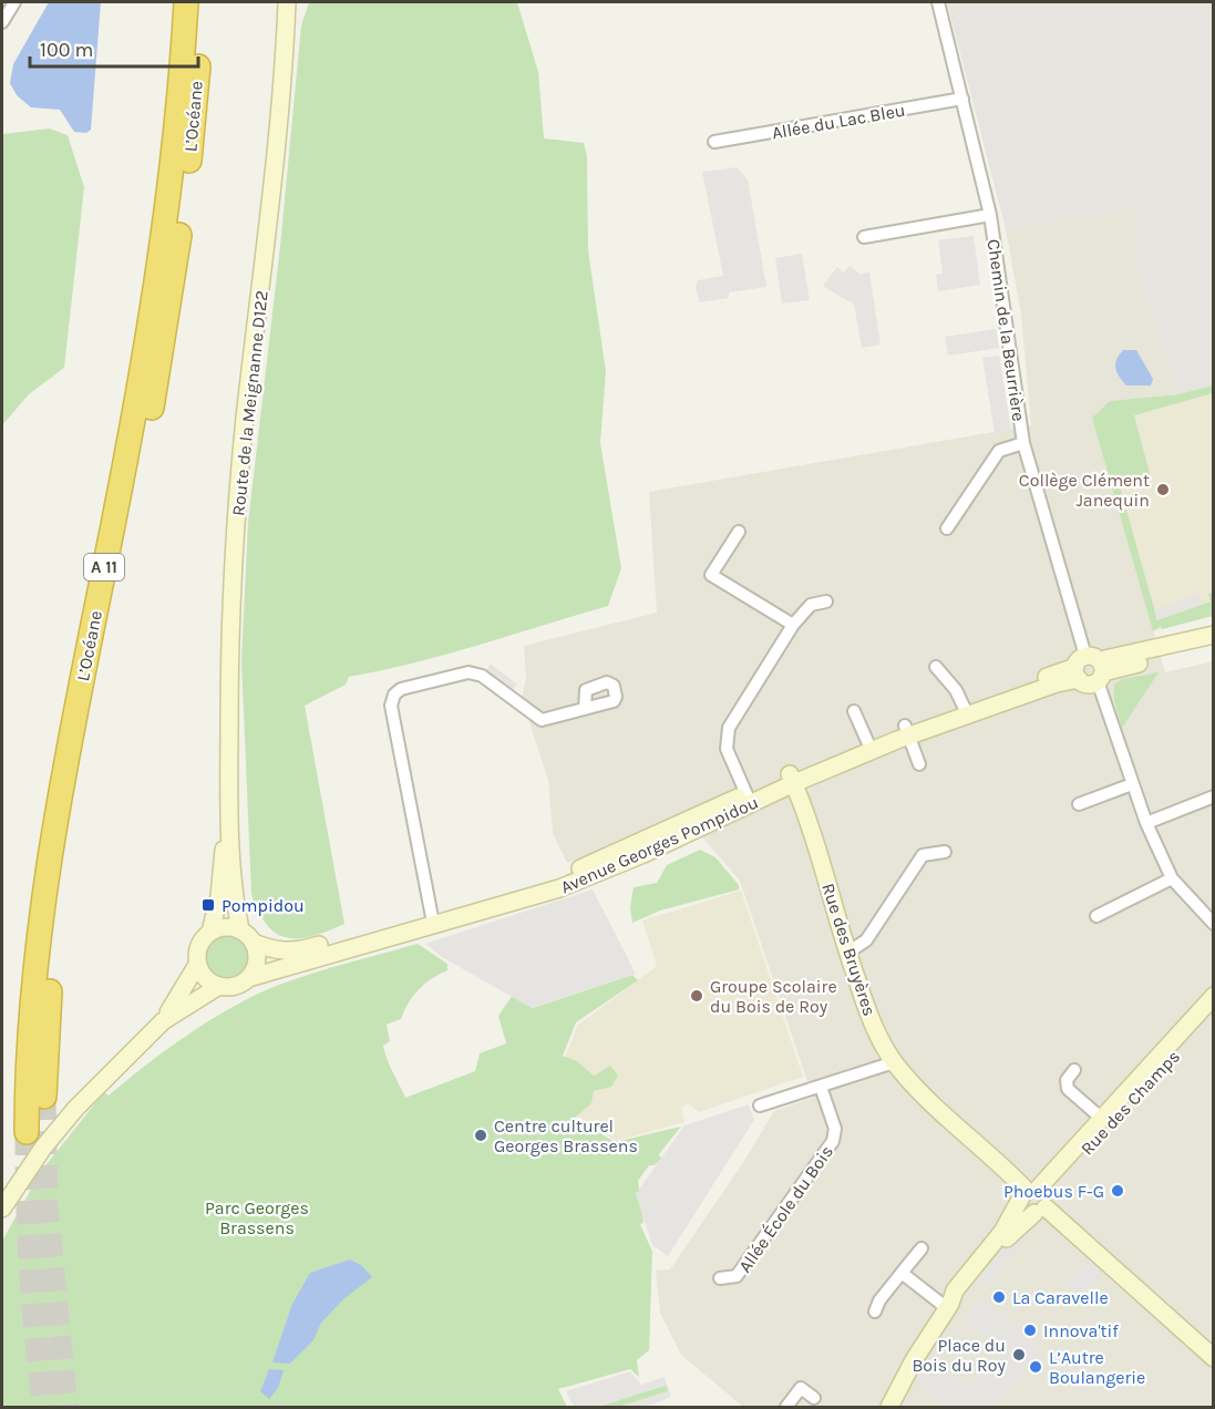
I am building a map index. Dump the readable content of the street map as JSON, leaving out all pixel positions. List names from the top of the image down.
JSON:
{
  "streets": {
    "highway": ["L’Océane", "A 11"],
    "street": [
      "Allée du Lac Bleu",
      "Chemin de la Beurrière",
      "Route de la Meignanne D122",
      "Avenue Georges Pompidou",
      "Rue des Bruyères",
      "Rue des Champs",
      "Allée École du Bois"
    ]
  },
  "crossings": [
    ["Allée du Lac Bleu", "Chemin de la Beurrière"],
    ["Chemin de la Beurrière", "Avenue Georges Pompidou"],
    ["Avenue Georges Pompidou", "Rue des Bruyères"],
    ["Rue des Bruyères", "Rue des Champs"]
  ],
  "parks": ["Parc Georges Brassens"],
  "places": {
    "other": [
      "Collège Clément Janequin",
      "Groupe Scolaire du Bois de Roy",
      "Centre culturel Georges Brassens",
      "Phoebus F-G",
      "La Caravelle",
      "Innova'tif",
      "Place du Bois du Roy",
      "L’Autre Boulangerie"
    ],
    "transit": ["Pompidou"]
  },
  "scale_bar": "100 m"
}
